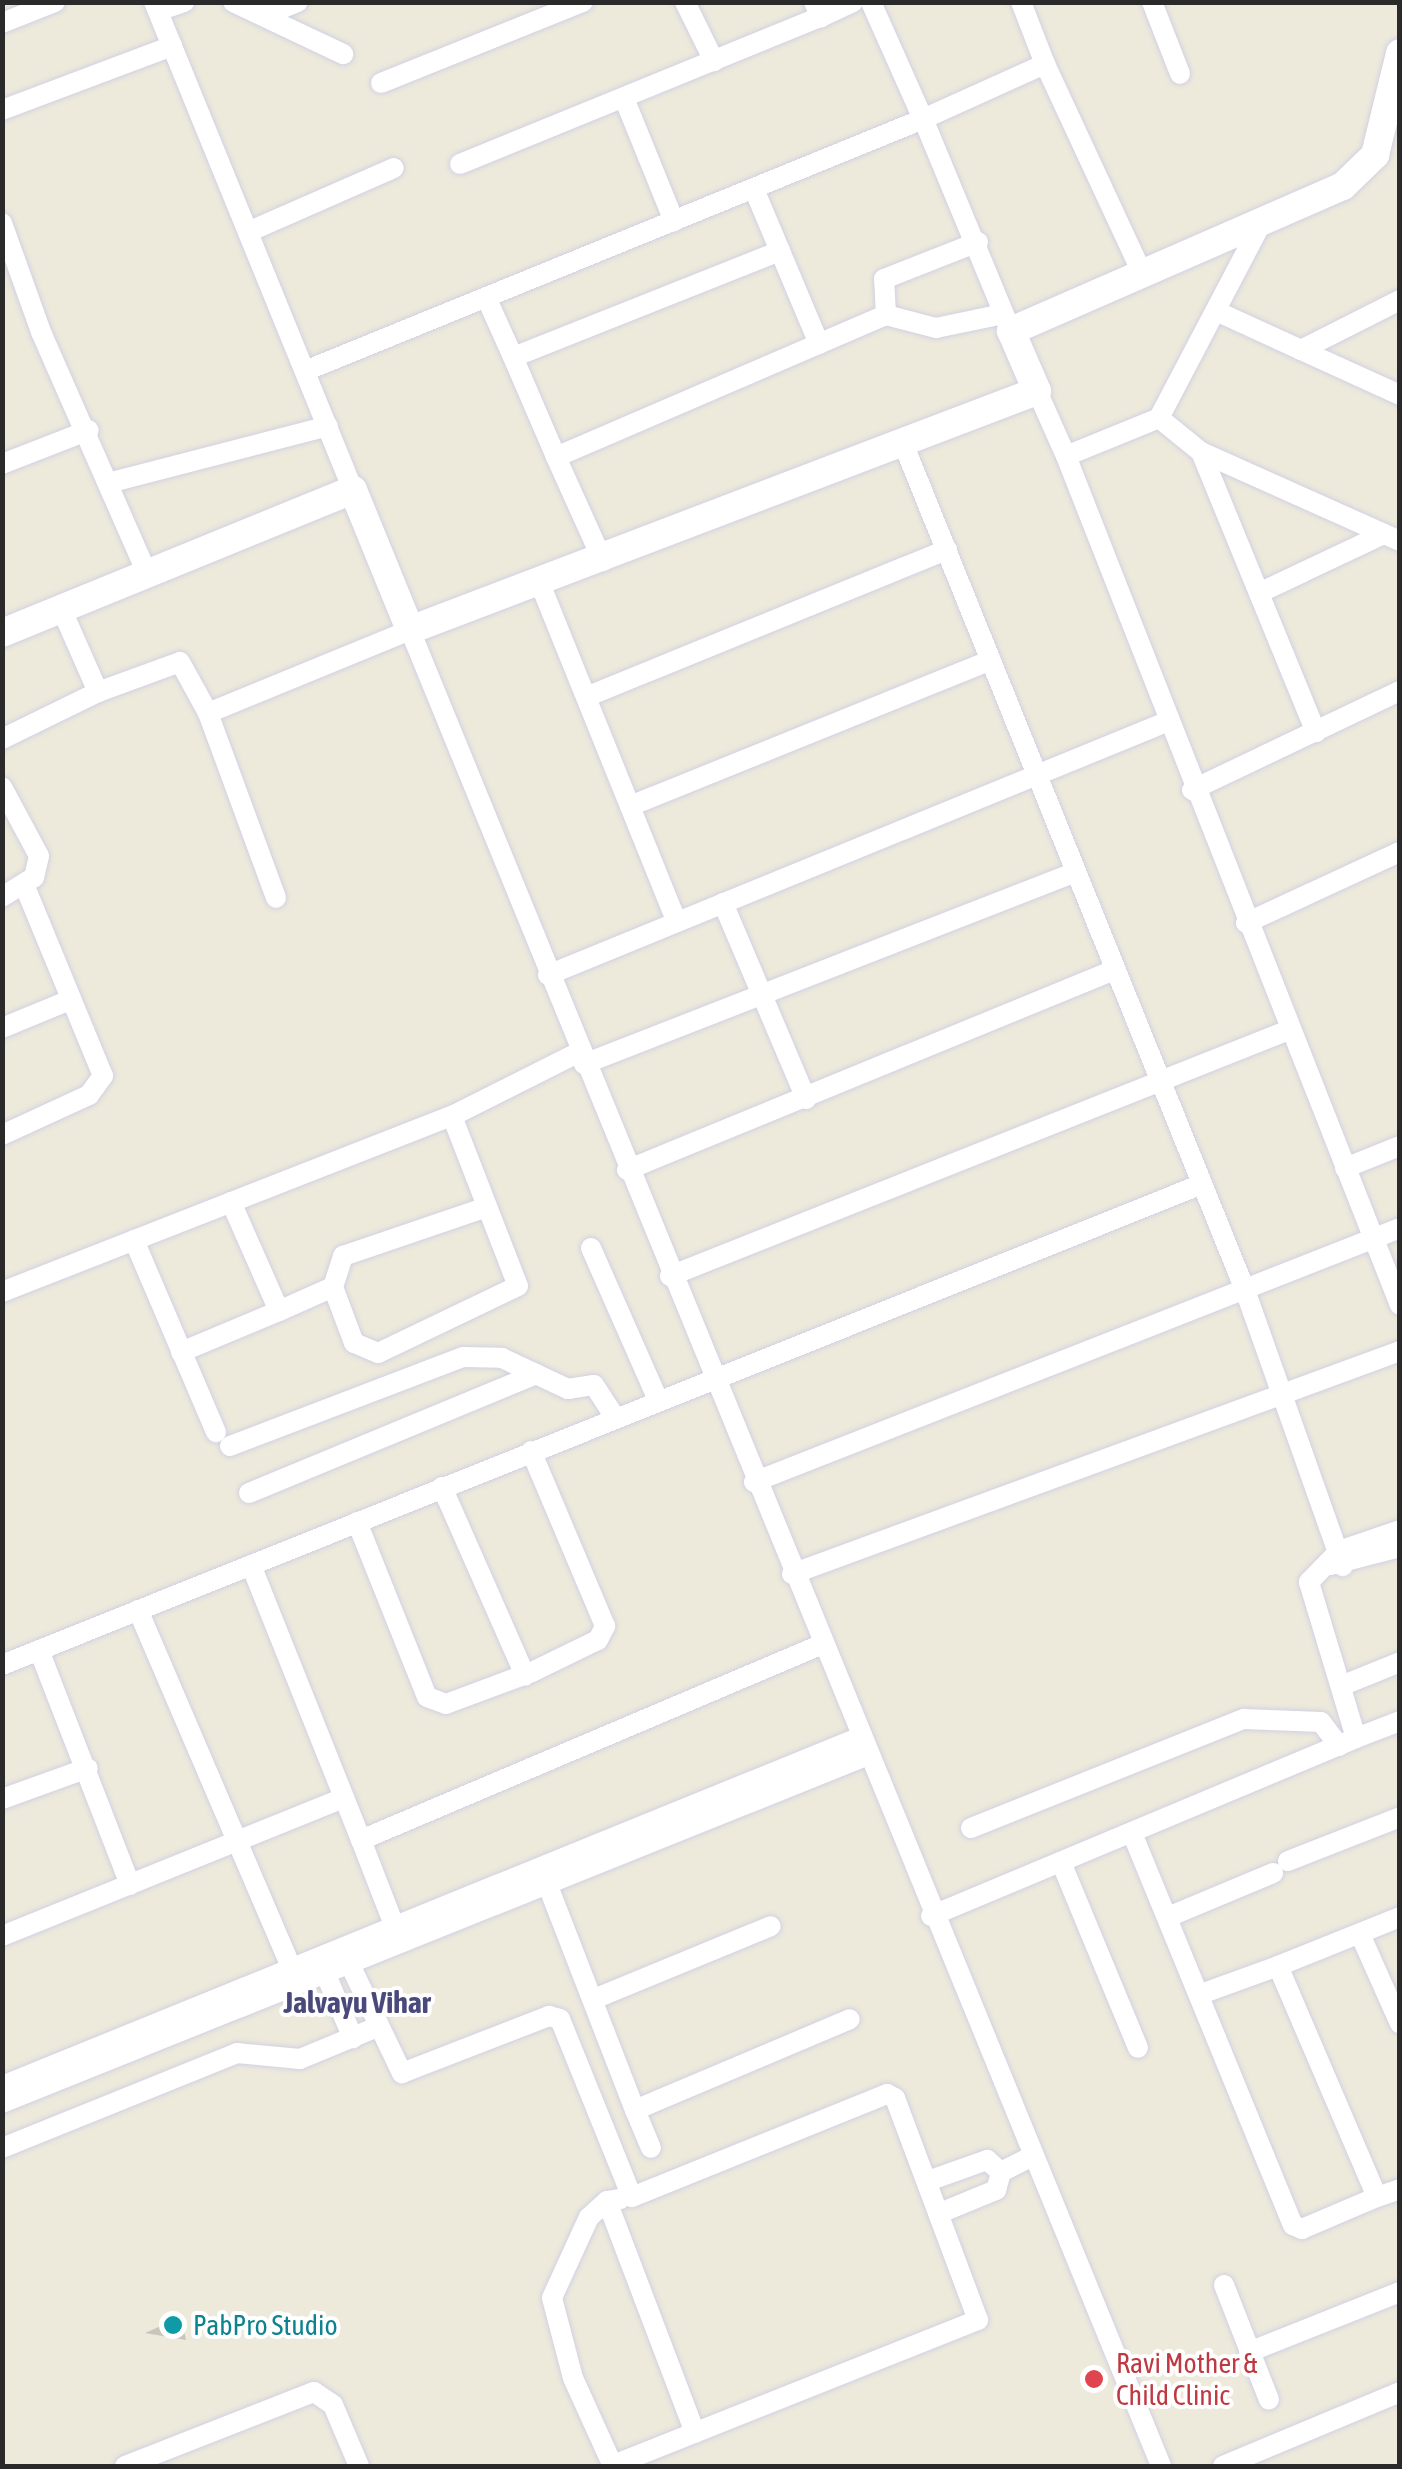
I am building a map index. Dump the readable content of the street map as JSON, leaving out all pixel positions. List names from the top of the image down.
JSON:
{
  "districts": ["Jalvayu Vihar"],
  "places": ["PabPro Studio", "Ravi Mother & Child Clinic"]
}
